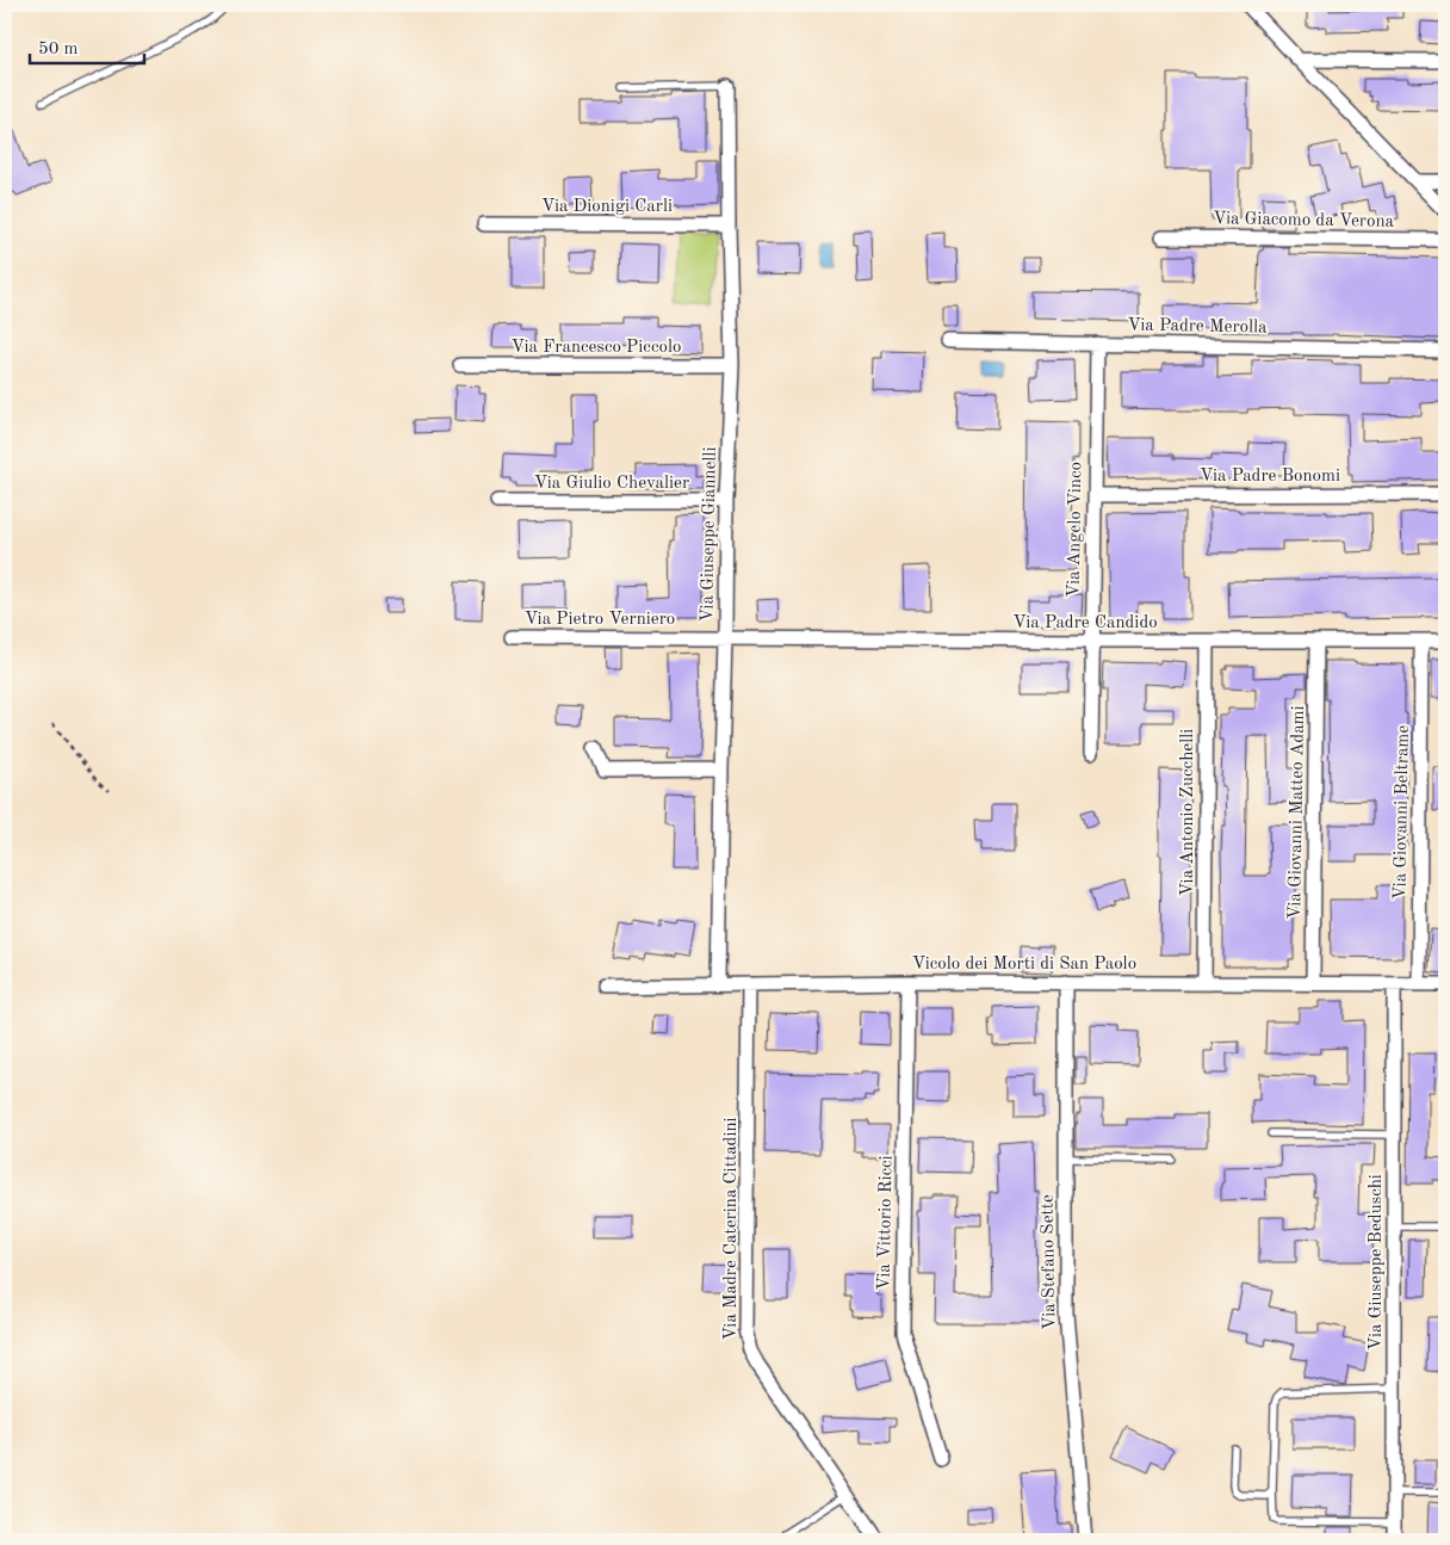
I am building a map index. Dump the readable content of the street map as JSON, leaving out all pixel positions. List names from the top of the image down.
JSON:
{
  "streets": {
    "street": [
      "Via Dionigi Carli",
      "Via Giacomo da Verona",
      "Via Padre Merolla",
      "Via Francesco Piccolo",
      "Via Padre Bonomi",
      "Via Giulio Chevalier",
      "Via Angelo Vinco",
      "Via Giuseppe Giannelli",
      "Via Pietro Verniero",
      "Via Padre Candido",
      "Via Antonio Zucchelli",
      "Via Giovanni Matteo Adami",
      "Via Giovanni Beltrame",
      "Vicolo dei Morti di San Paolo",
      "Via Vittorio Ricci",
      "Via Madre Caterina Cittadini",
      "Via Stefano Sette",
      "Via Giuseppe Beduschi"
    ]
  },
  "crossings": [
    ["Via Dionigi Carli", "Via Giuseppe Giannelli"],
    ["Via Padre Merolla", "Via Angelo Vinco"],
    ["Via Francesco Piccolo", "Via Giuseppe Giannelli"],
    ["Via Padre Bonomi", "Via Angelo Vinco"],
    ["Via Giulio Chevalier", "Via Giuseppe Giannelli"],
    ["Via Angelo Vinco", "Via Padre Candido"],
    ["Via Giuseppe Giannelli", "Via Pietro Verniero"],
    ["Via Giuseppe Giannelli", "Via Padre Candido"],
    ["Via Giuseppe Giannelli", "Vicolo dei Morti di San Paolo"],
    ["Via Pietro Verniero", "Via Padre Candido"],
    ["Via Padre Candido", "Via Antonio Zucchelli"],
    ["Via Padre Candido", "Via Giovanni Matteo Adami"],
    ["Via Padre Candido", "Via Giovanni Beltrame"],
    ["Via Antonio Zucchelli", "Vicolo dei Morti di San Paolo"],
    ["Via Giovanni Matteo Adami", "Vicolo dei Morti di San Paolo"],
    ["Via Giovanni Beltrame", "Vicolo dei Morti di San Paolo"],
    ["Vicolo dei Morti di San Paolo", "Via Vittorio Ricci"],
    ["Vicolo dei Morti di San Paolo", "Via Madre Caterina Cittadini"],
    ["Vicolo dei Morti di San Paolo", "Via Stefano Sette"],
    ["Vicolo dei Morti di San Paolo", "Via Giuseppe Beduschi"]
  ],
  "scale_bar": "50 m"
}
